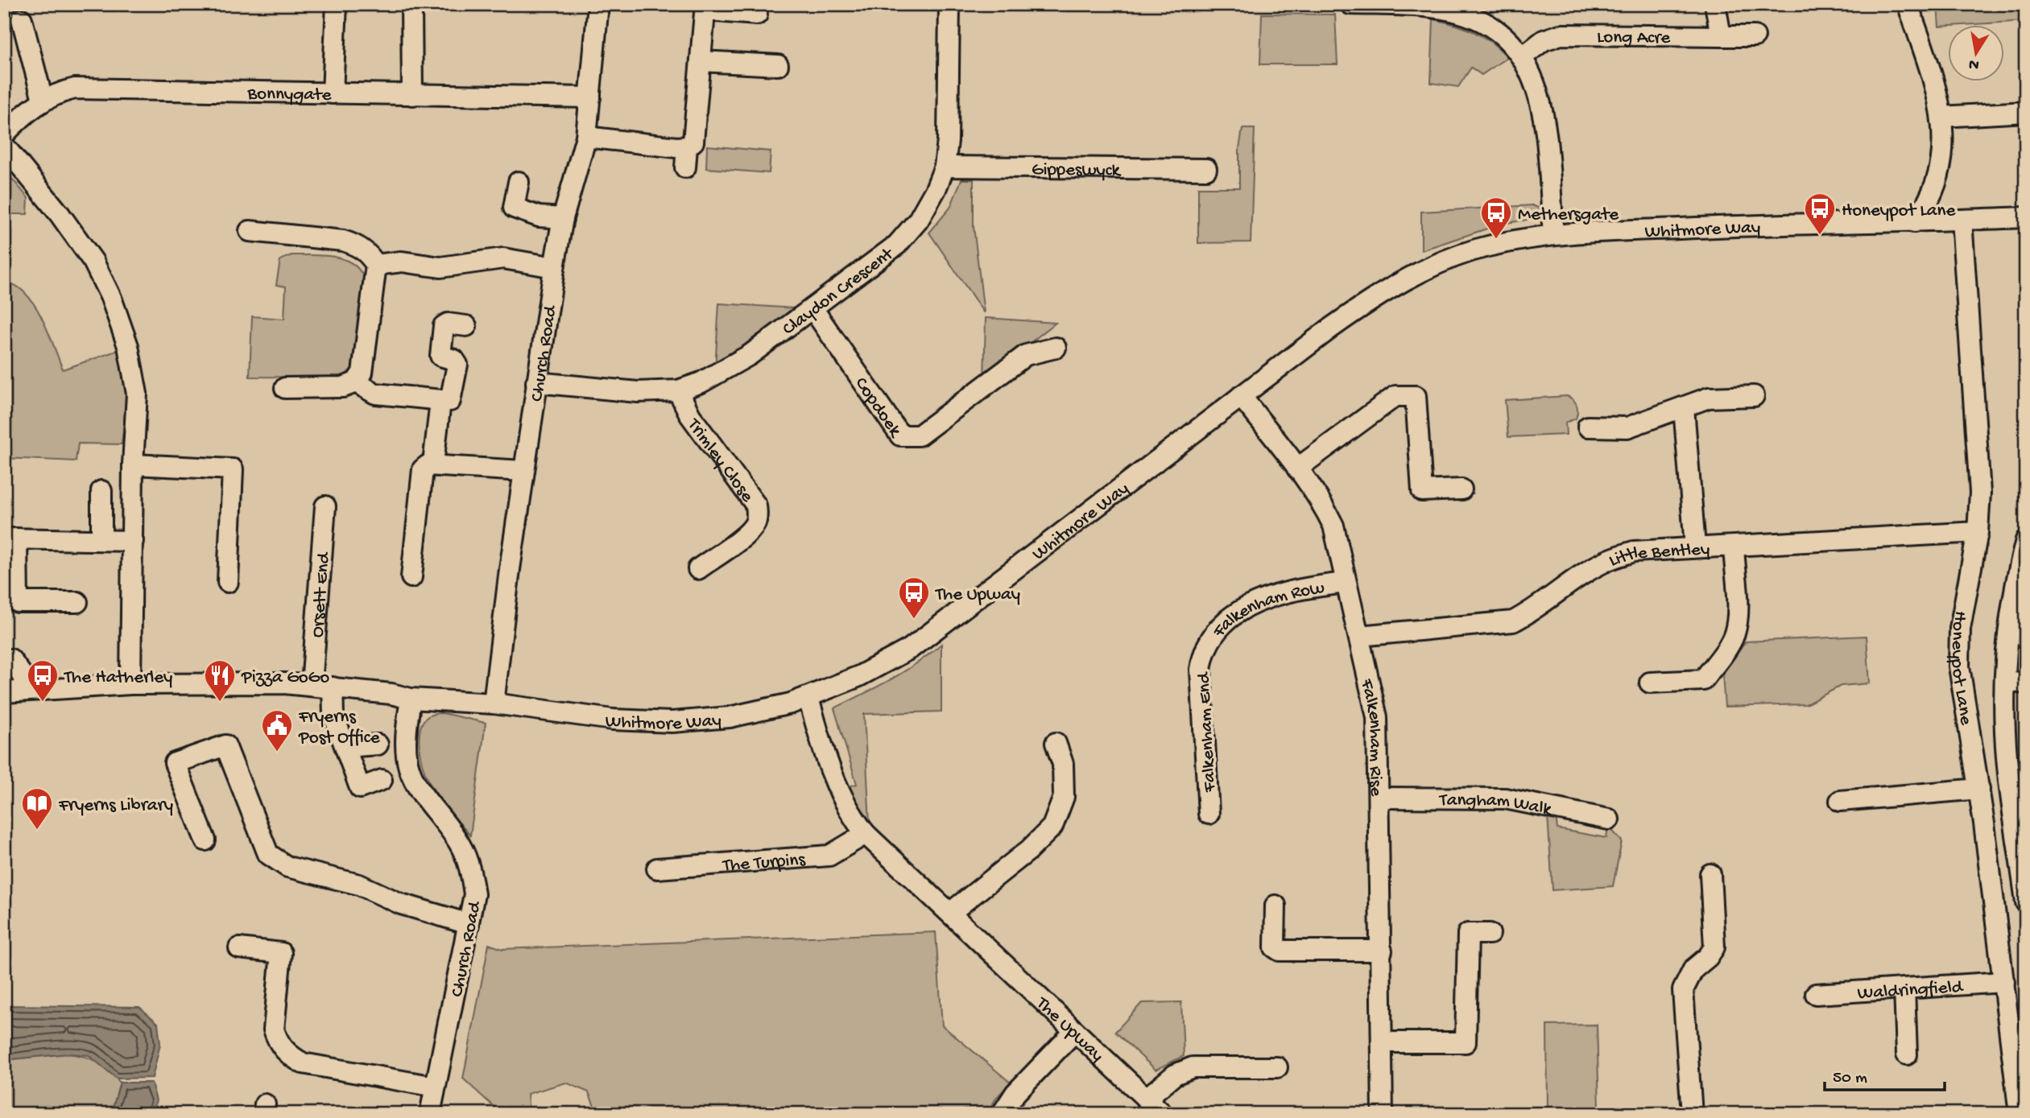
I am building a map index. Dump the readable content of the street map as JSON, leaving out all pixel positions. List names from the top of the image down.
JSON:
{
  "streets": {
    "street": [
      "Long Acre",
      "Bonnygate",
      "Gippeswyck",
      "Whitmore Way",
      "Claydon Crescent",
      "Church Road",
      "Copdoek",
      "Trimley Close",
      "Little Bentley",
      "Orsett End",
      "Falkenham Row",
      "Honeypot Lane",
      "Falkenham End",
      "Falkenham Rise",
      "Tangham Walk",
      "The Turpins",
      "Waldringfield",
      "The Upway"
    ]
  },
  "crossings": [
    ["Bonnygate", "Church Road"],
    ["Gippeswyck", "Claydon Crescent"],
    ["Whitmore Way", "Church Road"],
    ["Whitmore Way", "Orsett End"],
    ["Whitmore Way", "Honeypot Lane"],
    ["Whitmore Way", "Falkenham Rise"],
    ["Whitmore Way", "The Upway"],
    ["Claydon Crescent", "Church Road"],
    ["Claydon Crescent", "Copdoek"],
    ["Claydon Crescent", "Trimley Close"],
    ["Little Bentley", "Honeypot Lane"],
    ["Little Bentley", "Falkenham Rise"],
    ["Falkenham Row", "Falkenham End"],
    ["Falkenham Row", "Falkenham Rise"],
    ["Honeypot Lane", "Waldringfield"],
    ["Falkenham Rise", "Tangham Walk"],
    ["The Turpins", "The Upway"]
  ],
  "places": {
    "bus stop": [
      "Honeypot Lane",
      "Methersgate",
      "The Upway",
      "The Hatherley"
    ],
    "restaurant": ["Pizza GoGo"],
    "public building": ["Fryerns Post Office"],
    "library": ["Fryerns Library"]
  },
  "scale_bar": "50 m",
  "north": "bottom"
}
